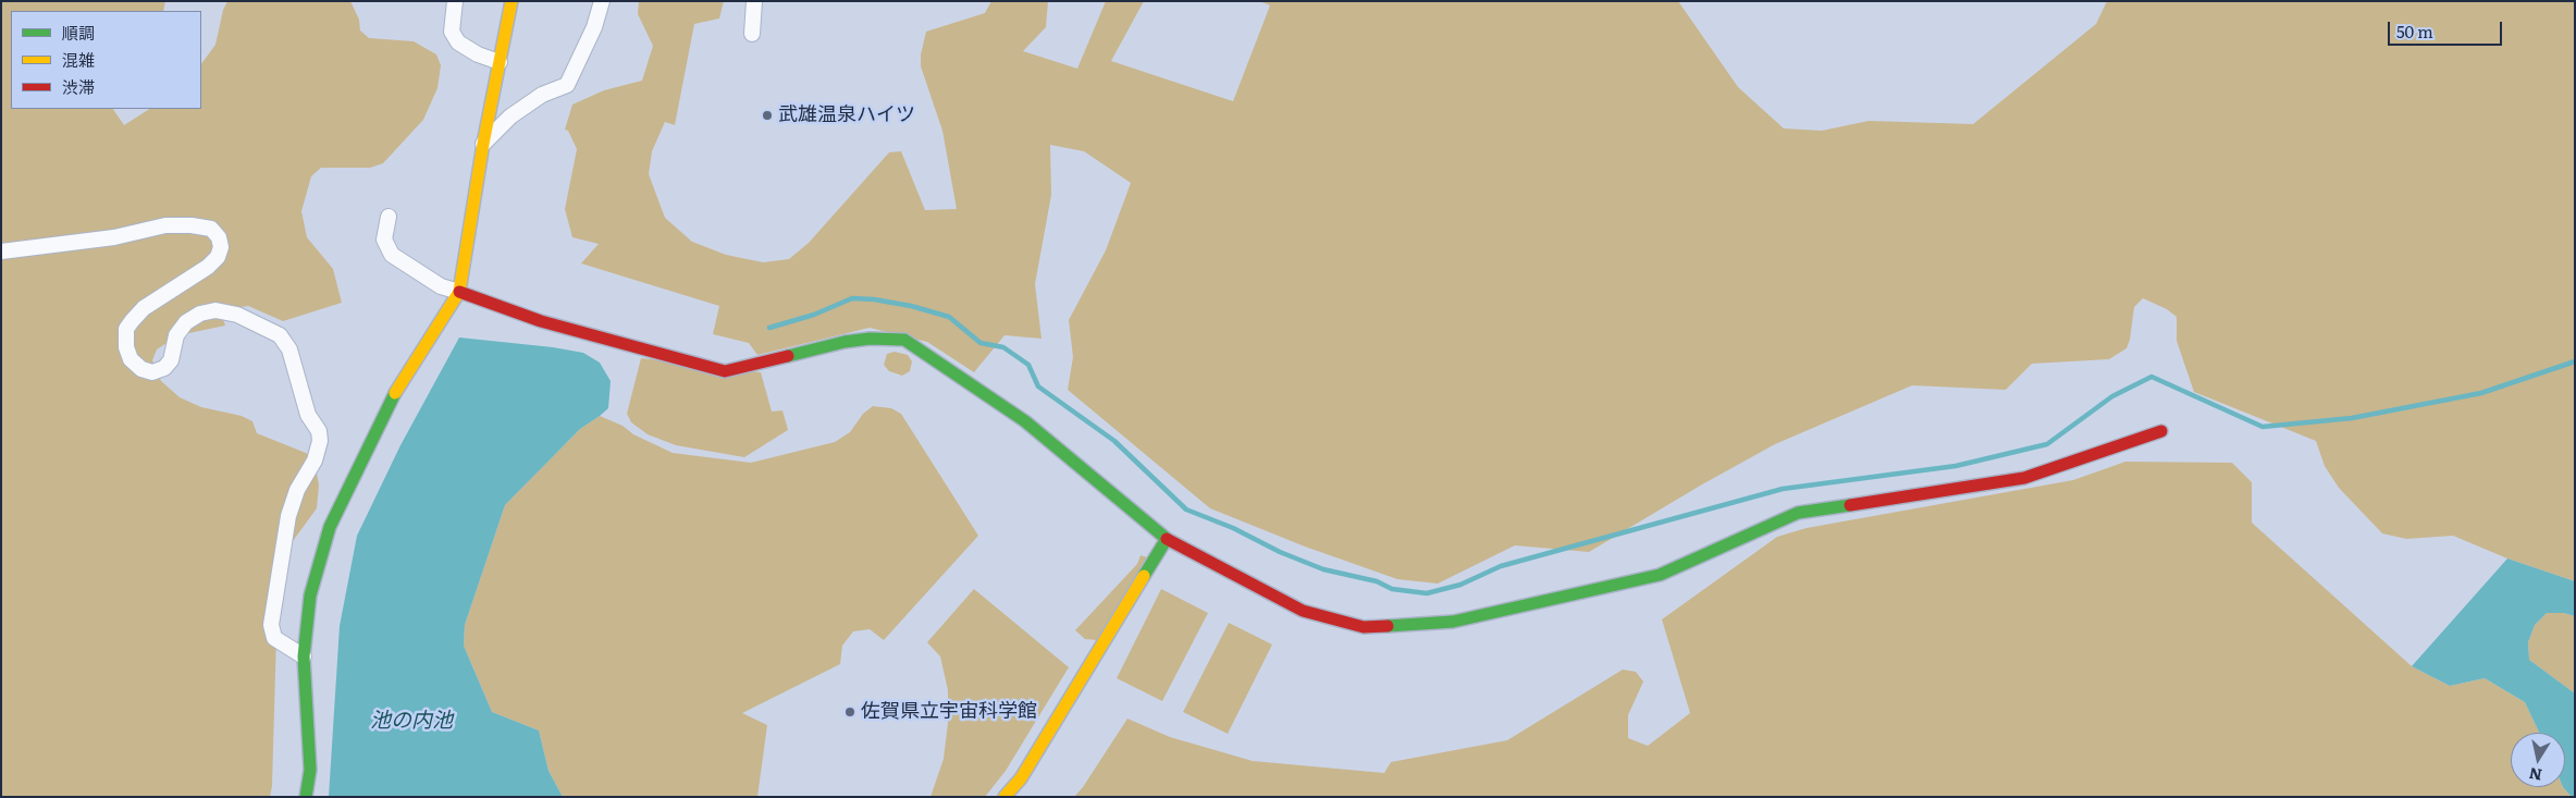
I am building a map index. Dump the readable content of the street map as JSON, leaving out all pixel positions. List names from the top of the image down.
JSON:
{
  "water": ["池の内池"],
  "places": ["武雄温泉ハイツ", "佐賀県立宇宙科学館"],
  "legend": ["順調", "混雑", "渋滞"],
  "scale_bar": "50 m",
  "north": "bottom"
}
